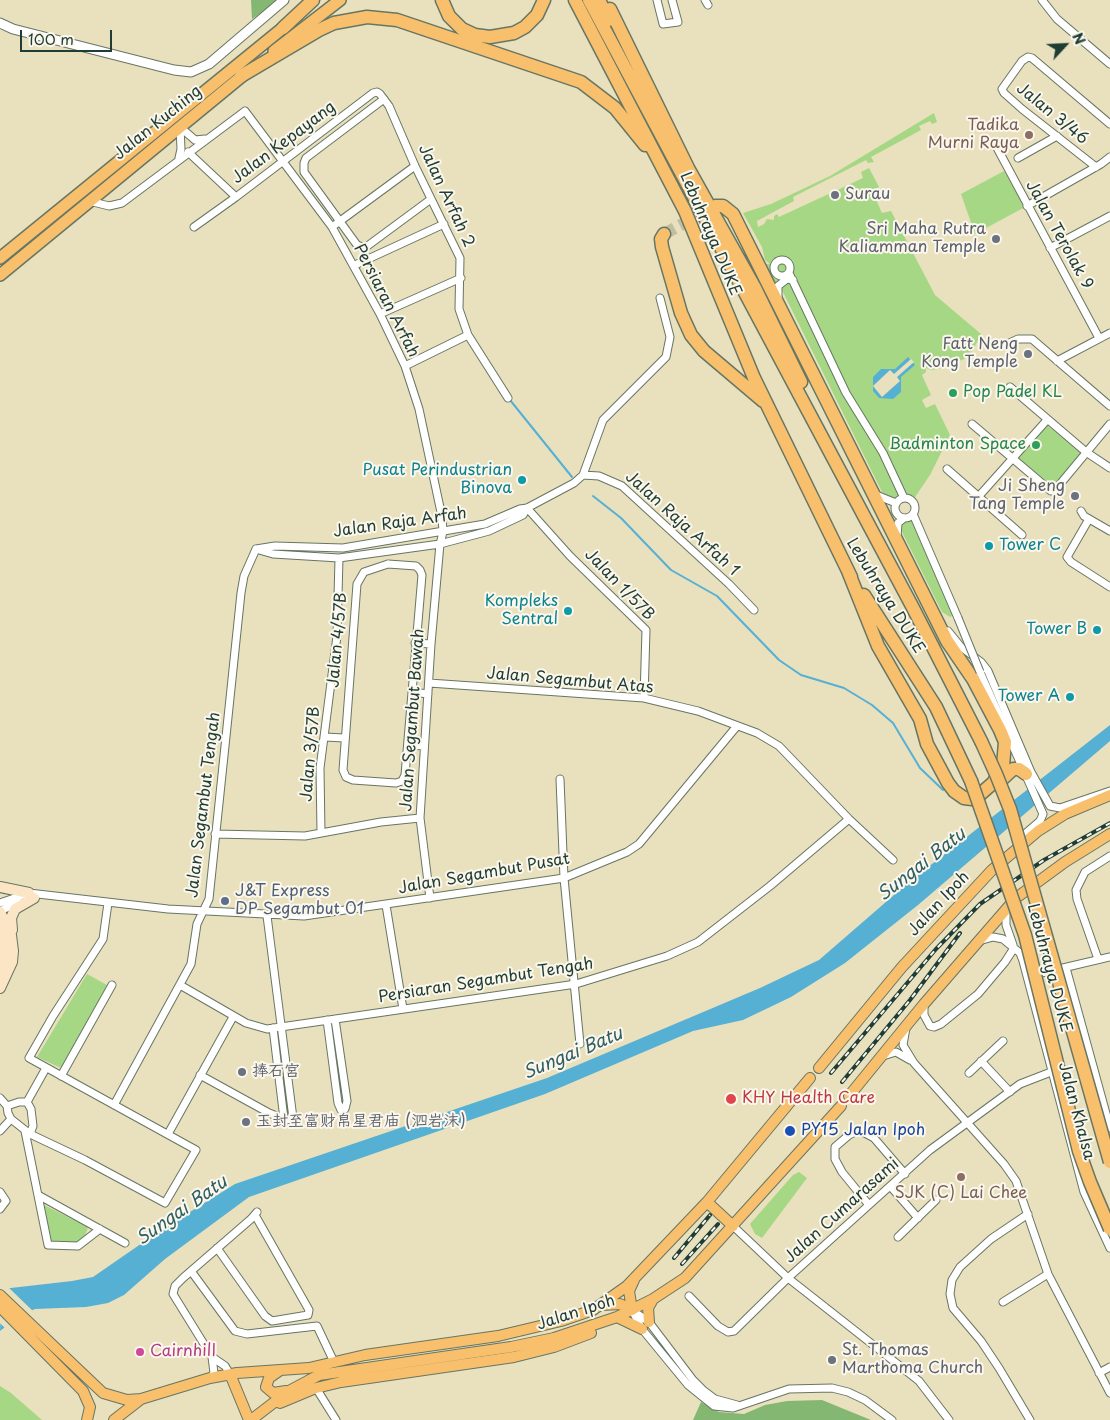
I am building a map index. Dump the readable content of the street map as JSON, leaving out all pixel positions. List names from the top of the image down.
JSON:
{
  "streets": {
    "highway": ["Jalan Kuching", "Lebuhraya DUKE"],
    "main road": ["Jalan Ipoh"],
    "street": [
      "Jalan 3/46",
      "Jalan Kepayang",
      "Jalan Arfah 2",
      "Jalan Terolak 9",
      "Persiaran Arfah",
      "Jalan Raja Arfah",
      "Jalan Raja Arfah 1",
      "Jalan 1/57B",
      "Jalan 4/57B",
      "Jalan Segambut Atas",
      "Jalan Segambut Bawah",
      "Jalan 3/57B",
      "Jalan Segambut Tengah",
      "Jalan Segambut Pusat",
      "Persiaran Segambut Tengah",
      "Jalan Khalsa",
      "Jalan Cumarasami"
    ]
  },
  "crossings": [
    ["Jalan Kepayang", "Jalan Arfah 2"],
    ["Jalan Kepayang", "Persiaran Arfah"],
    ["Persiaran Arfah", "Jalan Raja Arfah"],
    ["Persiaran Arfah", "Jalan Segambut Bawah"],
    ["Jalan Raja Arfah", "Jalan Raja Arfah 1"],
    ["Jalan Raja Arfah", "Jalan 1/57B"],
    ["Jalan Raja Arfah", "Jalan Segambut Bawah"],
    ["Jalan Raja Arfah", "Jalan 3/57B"],
    ["Jalan Raja Arfah", "Jalan Segambut Tengah"],
    ["Jalan 1/57B", "Jalan Segambut Atas"],
    ["Jalan Segambut Atas", "Jalan Segambut Bawah"],
    ["Jalan Segambut Atas", "Jalan Segambut Pusat"],
    ["Jalan Segambut Atas", "Persiaran Segambut Tengah"],
    ["Jalan Segambut Bawah", "Jalan Segambut Pusat"],
    ["Jalan Segambut Tengah", "Jalan Segambut Pusat"],
    ["Jalan Segambut Tengah", "Persiaran Segambut Tengah"],
    ["Jalan Khalsa", "Jalan Cumarasami"]
  ],
  "water": ["Sungai Batu"],
  "places": [
    "Tadika Murni Raya",
    "Surau",
    "Sri Maha Rutra Kaliamman Temple",
    "Fatt Neng Kong Temple",
    "Pop Padel KL",
    "Badminton Space",
    "Pusat Perindustrian Binova",
    "Ji Sheng Tang Temple",
    "Tower C",
    "Kompleks Sentral",
    "Tower B",
    "Tower A",
    "J&T Express DP Segambut 01",
    "捧石宫",
    "KHY Health Care",
    "玉封至富财帛星君庙 (泗岩沫)",
    "PY15 Jalan Ipoh",
    "SJK (C) Lai Chee",
    "Cairnhill",
    "St. Thomas Marthoma Church"
  ],
  "scale_bar": "100 m",
  "north": "top right"
}
